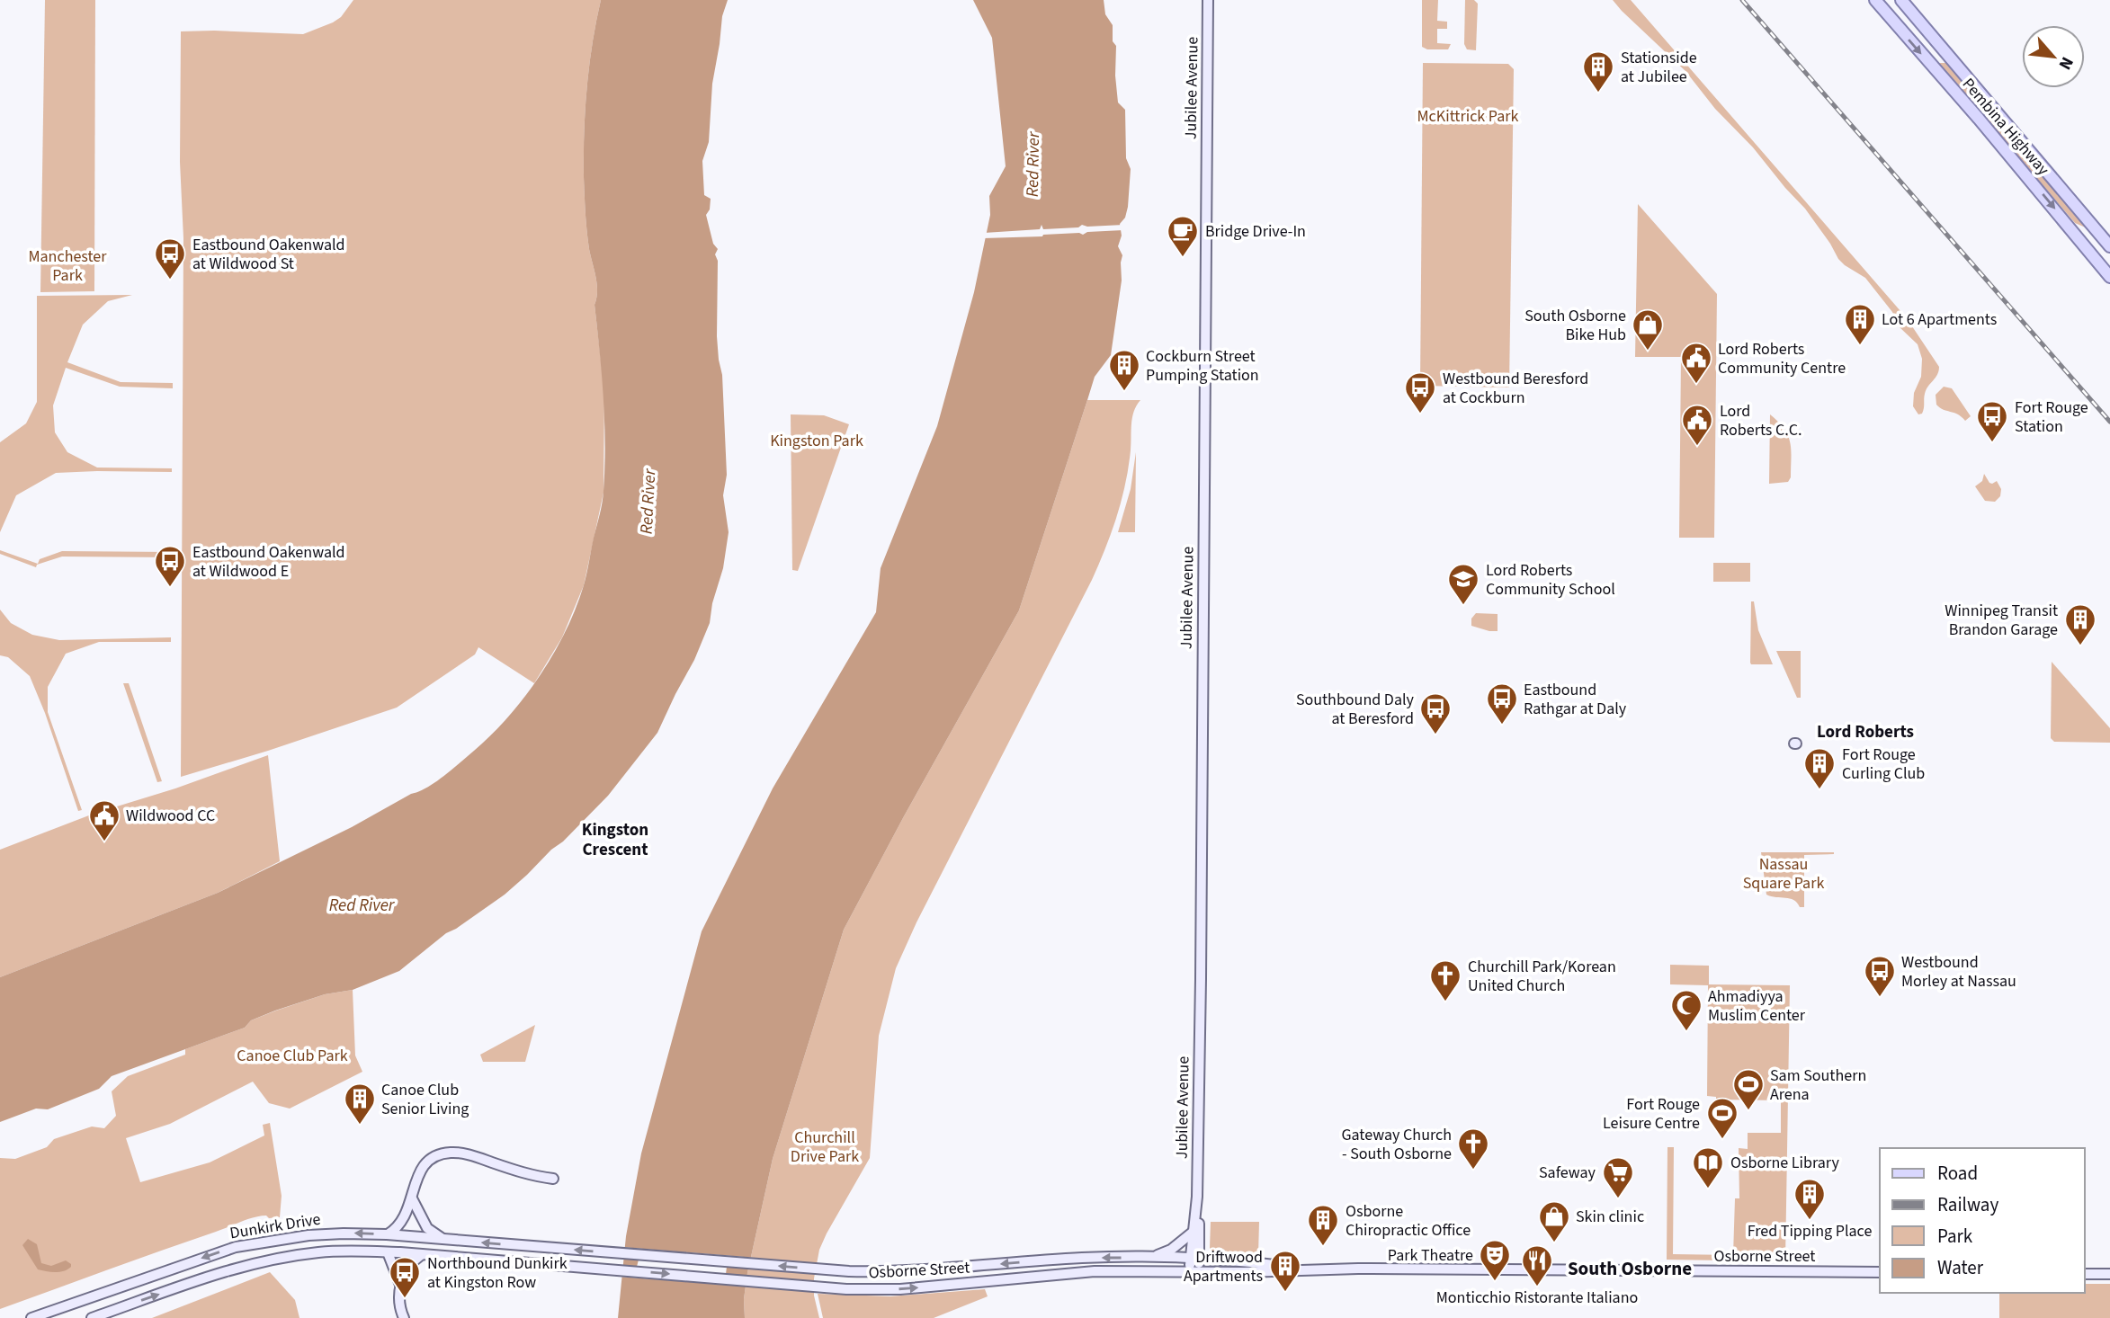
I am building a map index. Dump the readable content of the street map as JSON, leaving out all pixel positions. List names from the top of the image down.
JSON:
{
  "streets": {
    "main road": [
      "Jubilee Avenue",
      "Pembina Highway",
      "Dunkirk Drive",
      "Osborne Street"
    ]
  },
  "crossings": [
    ["Jubilee Avenue", "Osborne Street"],
    ["Dunkirk Drive", "Osborne Street"]
  ],
  "districts": ["Lord Roberts", "Kingston Crescent", "South Osborne"],
  "water": ["Red River"],
  "parks": [
    "McKittrick Park",
    "Manchester Park",
    "Kingston Park",
    "Nassau Square Park",
    "Canoe Club Park",
    "Churchill Drive Park"
  ],
  "places": {
    "building": [
      "Stationside at Jubilee",
      "Lot 6 Apartments",
      "Cockburn Street Pumping Station",
      "Winnipeg Transit Brandon Garage",
      "Fort Rouge Curling Club",
      "Canoe Club Senior Living",
      "Fred Tipping Place",
      "Osborne Chiropractic Office",
      "Driftwood Apartments"
    ],
    "cafe": ["Bridge Drive-In"],
    "bus stop": [
      "Eastbound Oakenwald at Wildwood St",
      "Westbound Beresford at Cockburn",
      "Fort Rouge Station",
      "Eastbound Oakenwald at Wildwood E",
      "Eastbound Rathgar at Daly",
      "Southbound Daly at Beresford",
      "Westbound Morley at Nassau",
      "Northbound Dunkirk at Kingston Row"
    ],
    "shop": ["South Osborne Bike Hub", "Skin clinic"],
    "public building": ["Lord Roberts Community Centre", "Lord Roberts C.C.", "Wildwood CC"],
    "school or university": ["Lord Roberts Community School"],
    "church": ["Churchill Park/Korean United Church", "Gateway Church - South Osborne"],
    "mosque": ["Ahmadiyya Muslim Center"],
    "sports": ["Sam Southern Arena", "Fort Rouge Leisure Centre"],
    "library": ["Osborne Library"],
    "supermarket": ["Safeway"],
    "theatre": ["Park Theatre"],
    "restaurant": ["Monticchio Ristorante Italiano"]
  },
  "legend": [
    "Road",
    "Railway",
    "Park",
    "Water"
  ],
  "north": "bottom right"
}
